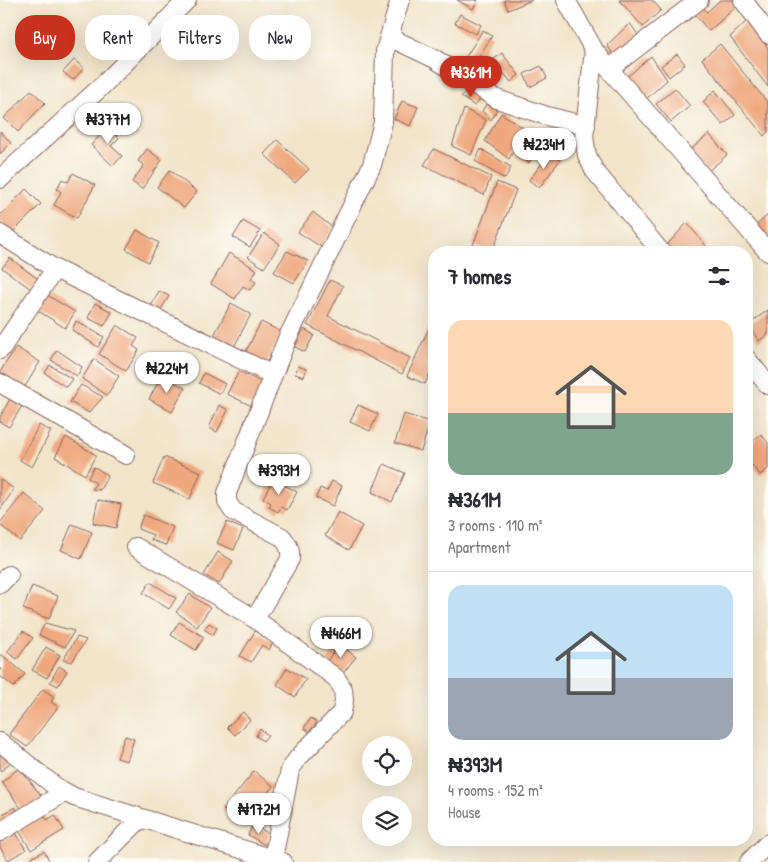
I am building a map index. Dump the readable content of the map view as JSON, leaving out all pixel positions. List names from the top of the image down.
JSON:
{
  "page": {
    "chip": [
      "Buy",
      "Rent",
      "Filters",
      "New"
    ],
    "price": [
      "₦361M",
      "₦377M",
      "₦234M",
      "₦224M",
      "₦393M",
      "₦466M",
      "₦172M"
    ],
    "heading": "7 homes",
    "list": [
      {
        "name": "₦361M",
        "note": "3 rooms · 110 m² · Apartment"
      },
      {
        "name": "₦393M",
        "note": "4 rooms · 152 m² · House"
      }
    ]
  }
}
